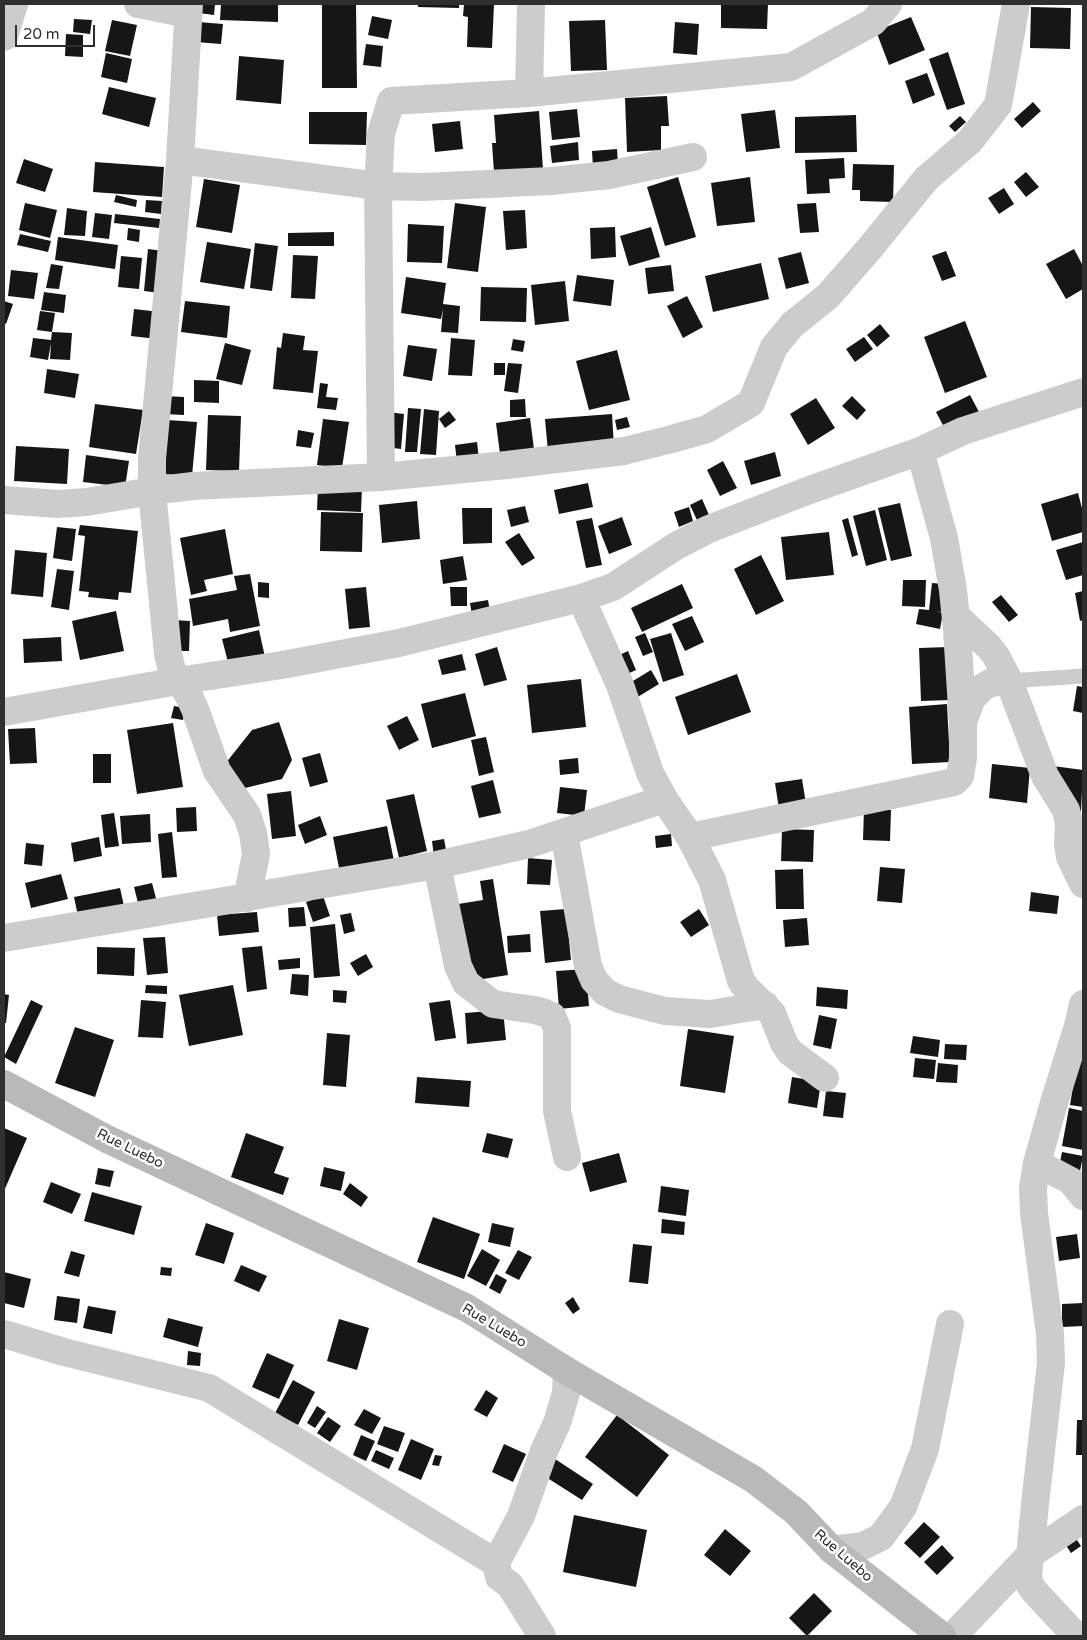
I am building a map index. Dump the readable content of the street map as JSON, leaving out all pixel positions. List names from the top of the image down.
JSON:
{
  "streets": {
    "street": ["Rue Luebo"]
  },
  "scale_bar": "20 m"
}
